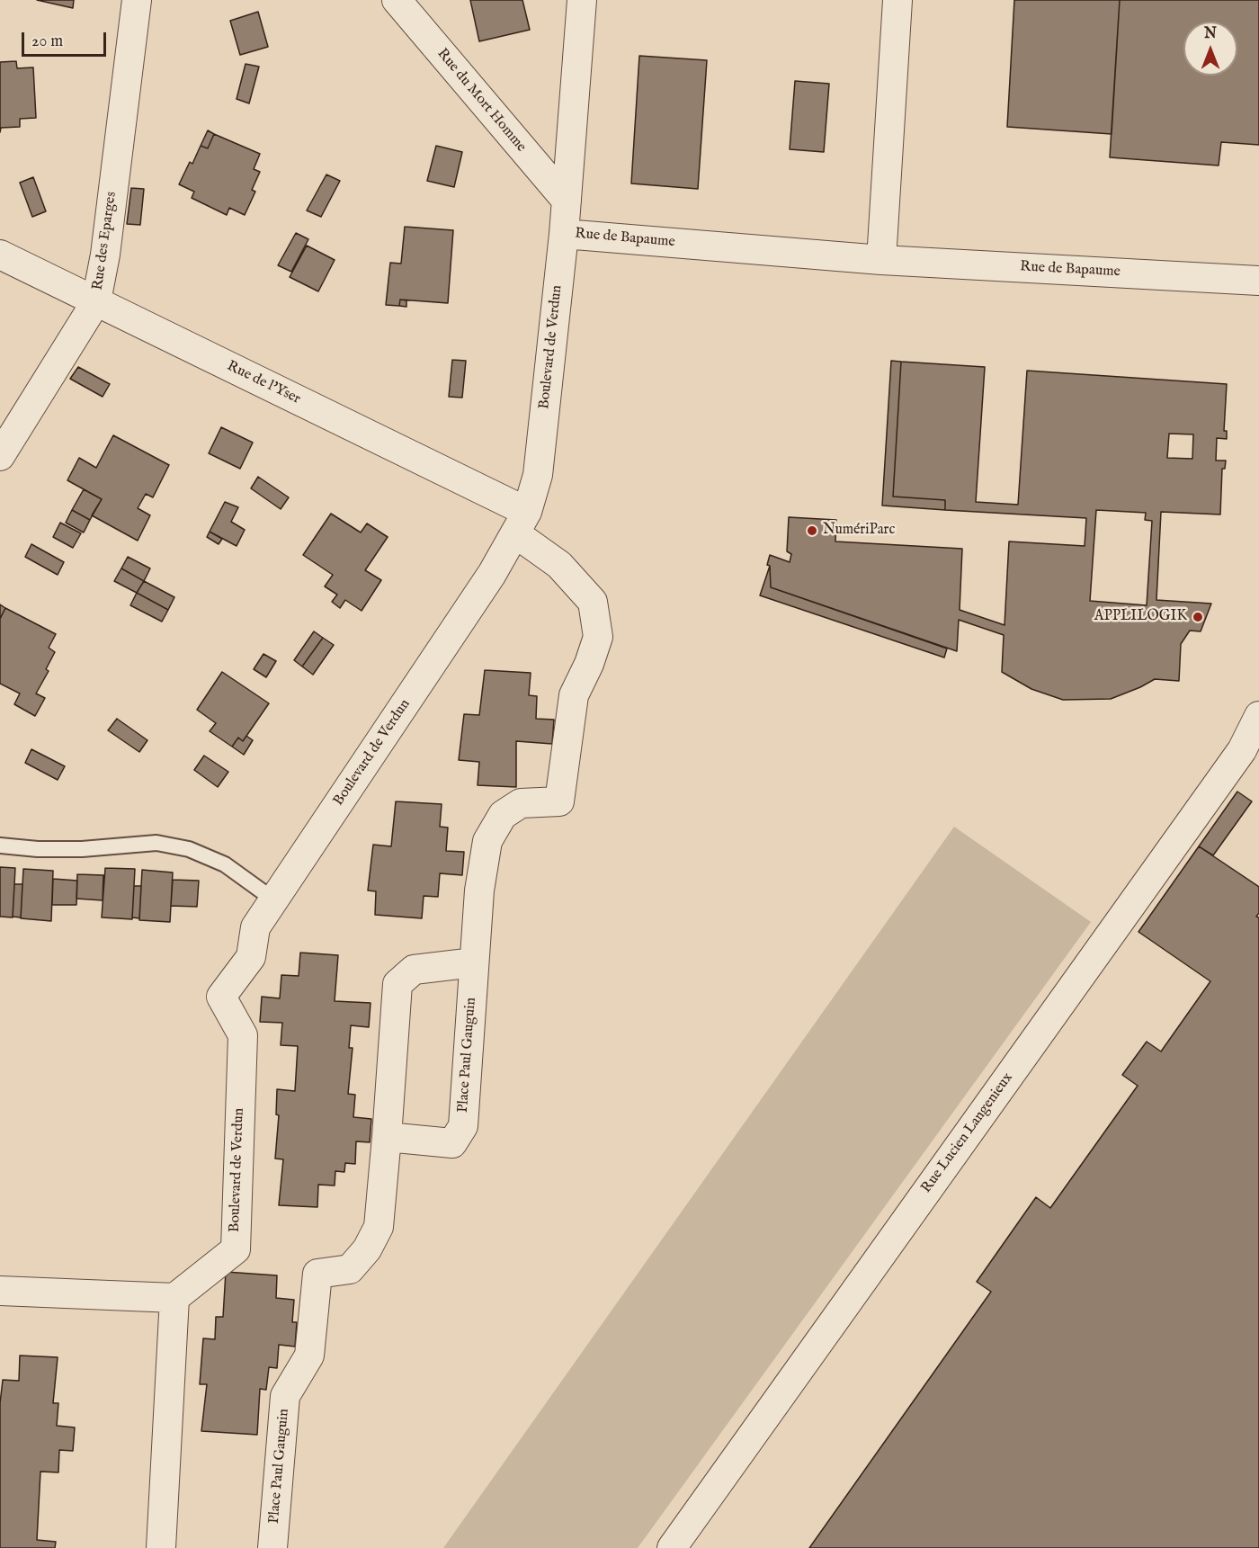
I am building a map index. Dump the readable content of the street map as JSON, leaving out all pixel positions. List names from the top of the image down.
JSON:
{
  "streets": {
    "street": [
      "Rue du Mort Homme",
      "Rue de Bapaume",
      "Rue des Eparges",
      "Boulevard de Verdun",
      "Rue de l'Yser",
      "Place Paul Gauguin",
      "Rue Lucien Langenieux"
    ]
  },
  "crossings": [
    ["Rue du Mort Homme", "Boulevard de Verdun"],
    ["Rue de Bapaume", "Boulevard de Verdun"],
    ["Rue des Eparges", "Rue de l'Yser"],
    ["Boulevard de Verdun", "Rue de l'Yser"],
    ["Boulevard de Verdun", "Place Paul Gauguin"],
    ["Rue de l'Yser", "Place Paul Gauguin"]
  ],
  "places": ["NumériParc", "APPLILOGIK"],
  "scale_bar": "20 m",
  "north": "top"
}
